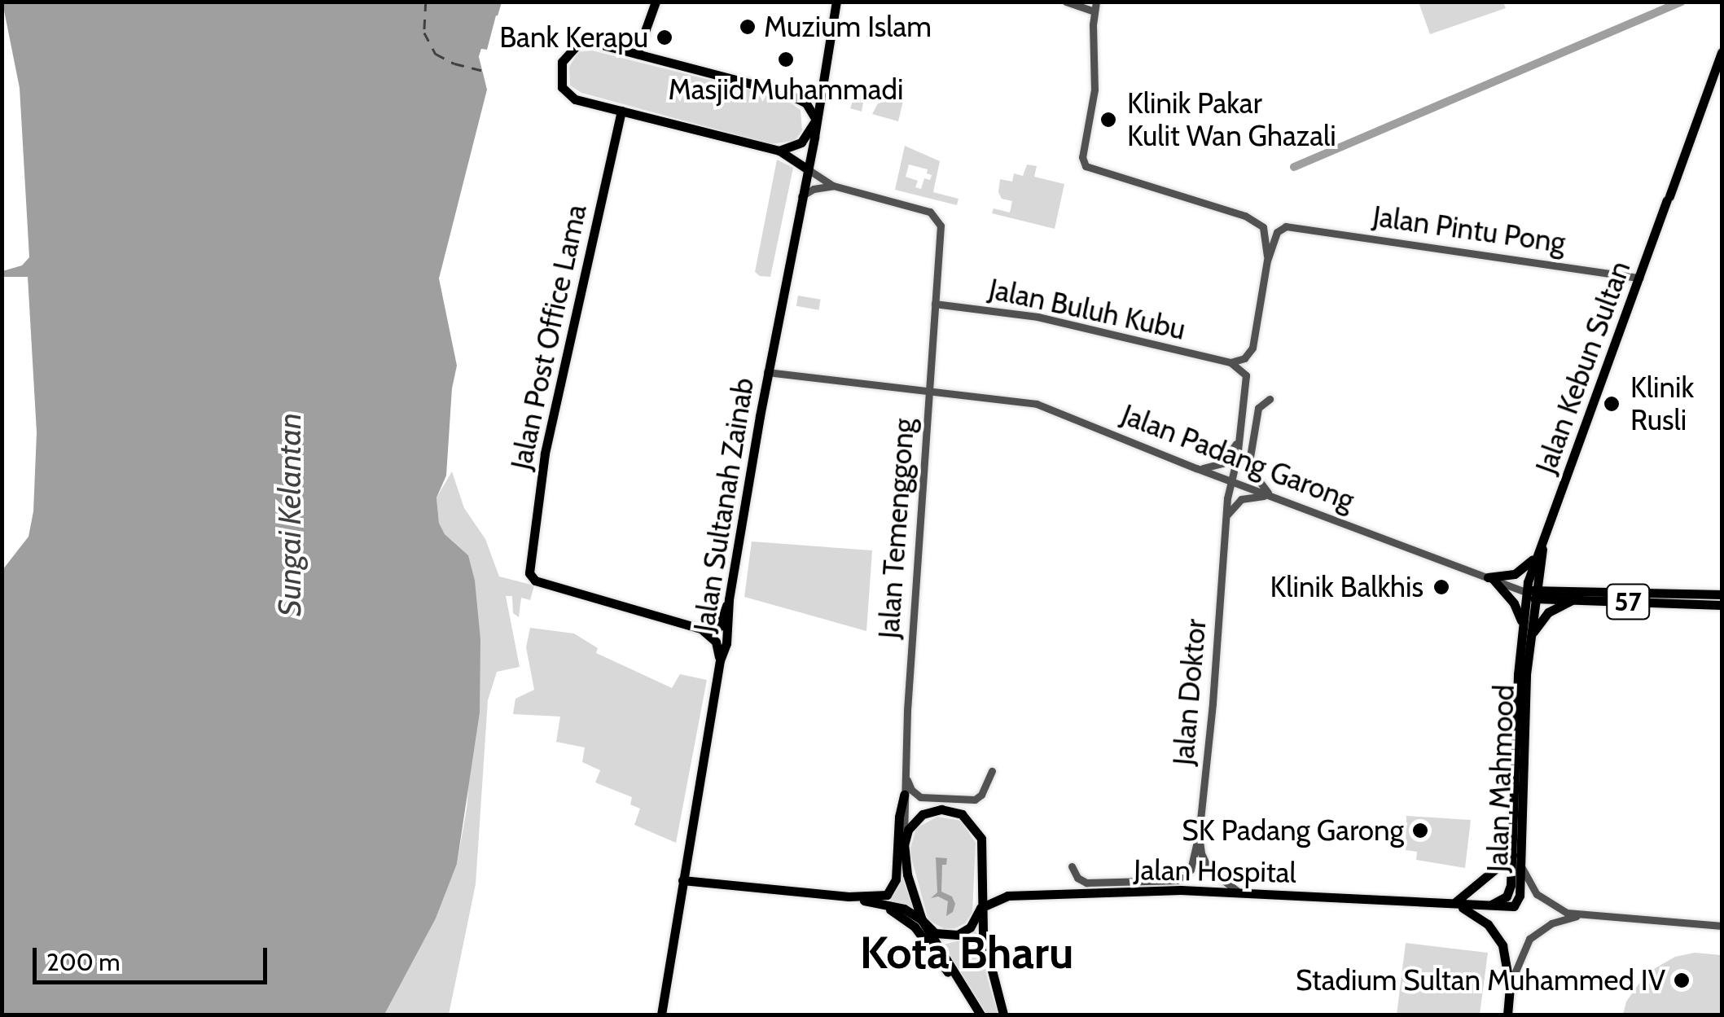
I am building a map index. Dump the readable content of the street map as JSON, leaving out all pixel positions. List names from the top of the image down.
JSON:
{
  "streets": {
    "main road": [
      "Jalan Post Office Lama",
      "Jalan Kebun Sultan",
      "Jalan Sultanah Zainab",
      "57",
      "Jalan Mahmood",
      "Jalan Hospital"
    ],
    "street": [
      "Jalan Pintu Pong",
      "Jalan Buluh Kubu",
      "Jalan Padang Garong",
      "Jalan Temenggong",
      "Jalan Doktor"
    ]
  },
  "crossings": [
    ["Jalan Pintu Pong", "Jalan Kebun Sultan"],
    ["Jalan Buluh Kubu", "Jalan Temenggong"],
    ["Jalan Buluh Kubu", "Jalan Doktor"],
    ["Jalan Kebun Sultan", "Jalan Padang Garong"],
    ["Jalan Kebun Sultan", "57"],
    ["Jalan Kebun Sultan", "Jalan Mahmood"],
    ["Jalan Padang Garong", "Jalan Sultanah Zainab"],
    ["Jalan Padang Garong", "Jalan Temenggong"],
    ["Jalan Padang Garong", "57"],
    ["Jalan Padang Garong", "Jalan Doktor"],
    ["Jalan Padang Garong", "Jalan Mahmood"],
    ["Jalan Temenggong", "Jalan Hospital"],
    ["57", "Jalan Mahmood"],
    ["Jalan Doktor", "Jalan Hospital"],
    ["Jalan Mahmood", "Jalan Hospital"]
  ],
  "districts": ["Kota Bharu"],
  "water": ["Sungai Kelantan"],
  "places": [
    "Muzium Islam",
    "Bank Kerapu",
    "Masjid Muhammadi",
    "Klinik Pakar Kulit Wan Ghazali",
    "Klinik Rusli",
    "Klinik Balkhis",
    "SK Padang Garong",
    "Stadium Sultan Muhammed IV"
  ],
  "scale_bar": "200 m"
}
